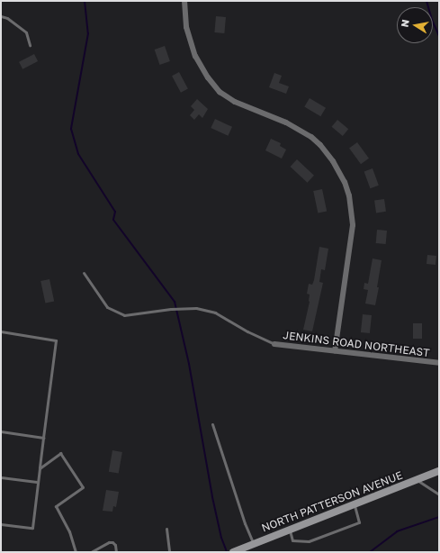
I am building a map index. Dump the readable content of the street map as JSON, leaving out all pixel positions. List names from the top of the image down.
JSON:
{
  "streets": {
    "main road": ["NORTH PATTERSON AVENUE"],
    "street": ["JENKINS ROAD NORTHEAST"]
  },
  "north": "left"
}
